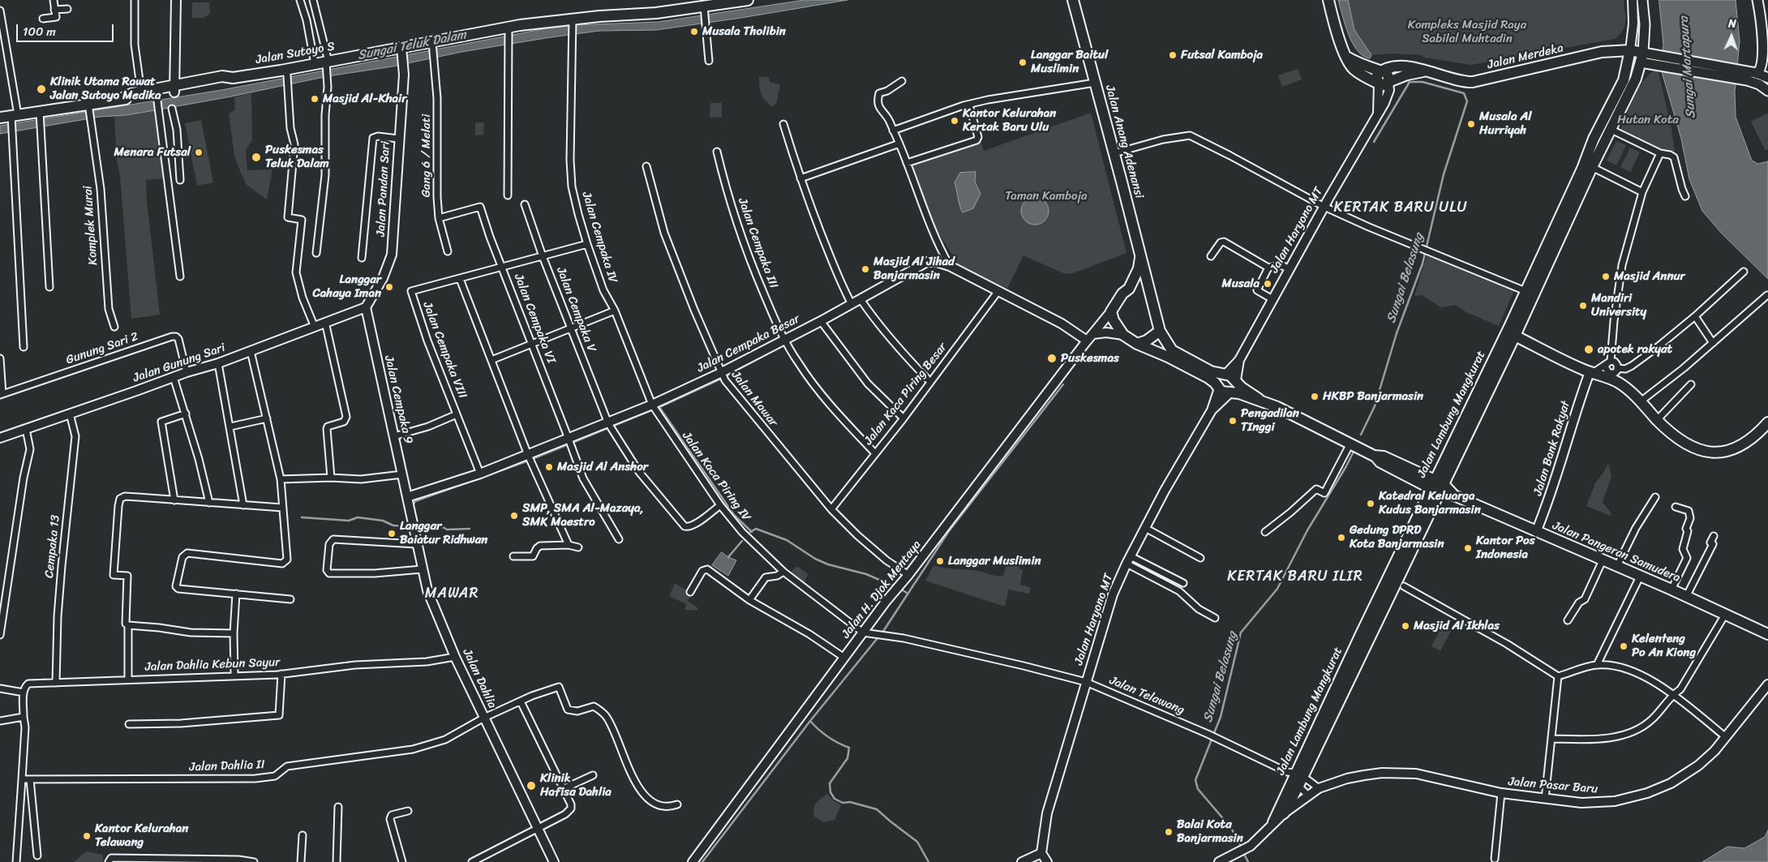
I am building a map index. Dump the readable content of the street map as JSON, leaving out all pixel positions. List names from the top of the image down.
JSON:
{
  "streets": {
    "highway": [
      "Jalan Sutoyo S",
      "Jalan Merdeka",
      "Jalan Anang Adenansi",
      "Jalan Lambung Mangkurat",
      "Jalan Pangeran Samudera"
    ],
    "street": [
      "Gang 6 / Melati",
      "Jalan Pandan Sari",
      "Komplek Murai",
      "Jalan Haryono MT",
      "Jalan Cempaka IV",
      "Jalan Cempaka III",
      "Jalan Cempaka V",
      "Jalan Cempaka VI",
      "Jalan Cempaka Besar",
      "Gunung Sari 2",
      "Jalan Cempaka VIII",
      "Jalan Gunung Sari",
      "Jalan Kaca Piring Besar",
      "Jalan Mawar",
      "Jalan Cempaka 9",
      "Jalan Bank Rakyat",
      "Jalan Kaca Piring IV",
      "Cempaka 13",
      "Jalan H. Djok Mentaya",
      "Jalan Dahlia Kebun Sayur",
      "Jalan Dahlia",
      "Jalan Telawang",
      "Jalan Dahlia II",
      "Jalan Pasar Baru"
    ]
  },
  "crossings": [
    ["Jalan Sutoyo S", "Gang 6 / Melati"],
    ["Jalan Sutoyo S", "Jalan Pandan Sari"],
    ["Jalan Sutoyo S", "Komplek Murai"],
    ["Jalan Sutoyo S", "Jalan Cempaka IV"],
    ["Jalan Merdeka", "Jalan Lambung Mangkurat"],
    ["Jalan Anang Adenansi", "Jalan Pangeran Samudera"],
    ["Jalan Anang Adenansi", "Jalan H. Djok Mentaya"],
    ["Gang 6 / Melati", "Jalan Cempaka VI"],
    ["Jalan Pandan Sari", "Jalan Gunung Sari"],
    ["Jalan Pandan Sari", "Jalan Cempaka 9"],
    ["Jalan Haryono MT", "Jalan Pangeran Samudera"],
    ["Jalan Haryono MT", "Jalan Telawang"],
    ["Jalan Cempaka IV", "Jalan Cempaka Besar"],
    ["Jalan Cempaka IV", "Jalan Cempaka VIII"],
    ["Jalan Cempaka IV", "Jalan Kaca Piring IV"],
    ["Jalan Cempaka III", "Jalan Cempaka Besar"],
    ["Jalan Cempaka III", "Jalan Kaca Piring Besar"],
    ["Jalan Cempaka V", "Jalan Cempaka Besar"],
    ["Jalan Cempaka V", "Jalan Cempaka VIII"],
    ["Jalan Cempaka V", "Jalan Kaca Piring IV"],
    ["Jalan Cempaka VI", "Jalan Cempaka Besar"],
    ["Jalan Cempaka VI", "Jalan Cempaka VIII"],
    ["Jalan Cempaka Besar", "Jalan Cempaka VIII"],
    ["Jalan Cempaka Besar", "Jalan Kaca Piring Besar"],
    ["Jalan Cempaka Besar", "Jalan Mawar"],
    ["Jalan Cempaka Besar", "Jalan Cempaka 9"],
    ["Jalan Cempaka Besar", "Jalan Kaca Piring IV"],
    ["Jalan Cempaka Besar", "Jalan H. Djok Mentaya"],
    ["Jalan Cempaka Besar", "Jalan Dahlia"],
    ["Gunung Sari 2", "Jalan Gunung Sari"],
    ["Jalan Gunung Sari", "Jalan Cempaka 9"],
    ["Jalan Gunung Sari", "Cempaka 13"],
    ["Jalan Kaca Piring Besar", "Jalan Mawar"],
    ["Jalan Mawar", "Jalan H. Djok Mentaya"],
    ["Jalan Cempaka 9", "Jalan Dahlia"],
    ["Jalan Lambung Mangkurat", "Jalan Pangeran Samudera"],
    ["Jalan Lambung Mangkurat", "Jalan Telawang"],
    ["Jalan Lambung Mangkurat", "Jalan Pasar Baru"],
    ["Jalan Bank Rakyat", "Jalan Pangeran Samudera"],
    ["Jalan Kaca Piring IV", "Jalan H. Djok Mentaya"],
    ["Jalan Kaca Piring IV", "Jalan Telawang"],
    ["Cempaka 13", "Jalan Dahlia Kebun Sayur"],
    ["Jalan Pangeran Samudera", "Jalan H. Djok Mentaya"],
    ["Jalan H. Djok Mentaya", "Jalan Telawang"],
    ["Jalan Dahlia Kebun Sayur", "Jalan Dahlia"],
    ["Jalan Dahlia", "Jalan Dahlia II"]
  ],
  "districts": ["KERTAK BARU ULU", "KERTAK BARU ILIR", "MAWAR"],
  "water": ["Sungai Teluk Dalam", "Sungai Martapura", "Sungai Belasung"],
  "parks": ["Kompleks Masjid Raya Sabilal Muhtadin", "Hutan Kota", "Taman Kamboja"],
  "places": [
    "Musala Tholibin",
    "Futsal Kamboja",
    "Langgar Baitul Muslimin",
    "Klinik Utama Rawat Jalan Sutoyo Medika",
    "Masjid Al-Khair",
    "Kantor Kelurahan Kertak Baru Ulu",
    "Musala Al Hurriyah",
    "Menara Futsal",
    "Puskesmas Teluk Dalam",
    "Masjid Al Jihad Banjarmasin",
    "Masjid Annur",
    "Musala",
    "Langgar Cahaya Iman",
    "Mandiri University",
    "apotek rakyat",
    "Puskesmas",
    "HKBP Banjarmasin",
    "Pengadilan TInggi",
    "Masjid Al Anshor",
    "Katedral Keluarga Kudus Banjarmasin",
    "SMP, SMA Al-Mazaya, SMK Maestro",
    "Langgar Baiatur Ridhwan",
    "Gedung DPRD Kota Banjarmasin",
    "Kantor Pos Indonesia",
    "Langgar Muslimin",
    "Masjid Al Ikhlas",
    "Kelenteng Po An Kiong",
    "Klinik Hafisa Dahlia",
    "Balai Kota Banjarmasin",
    "Kantor Kelurahan Telawang"
  ],
  "scale_bar": "100 m",
  "north": "top"
}
